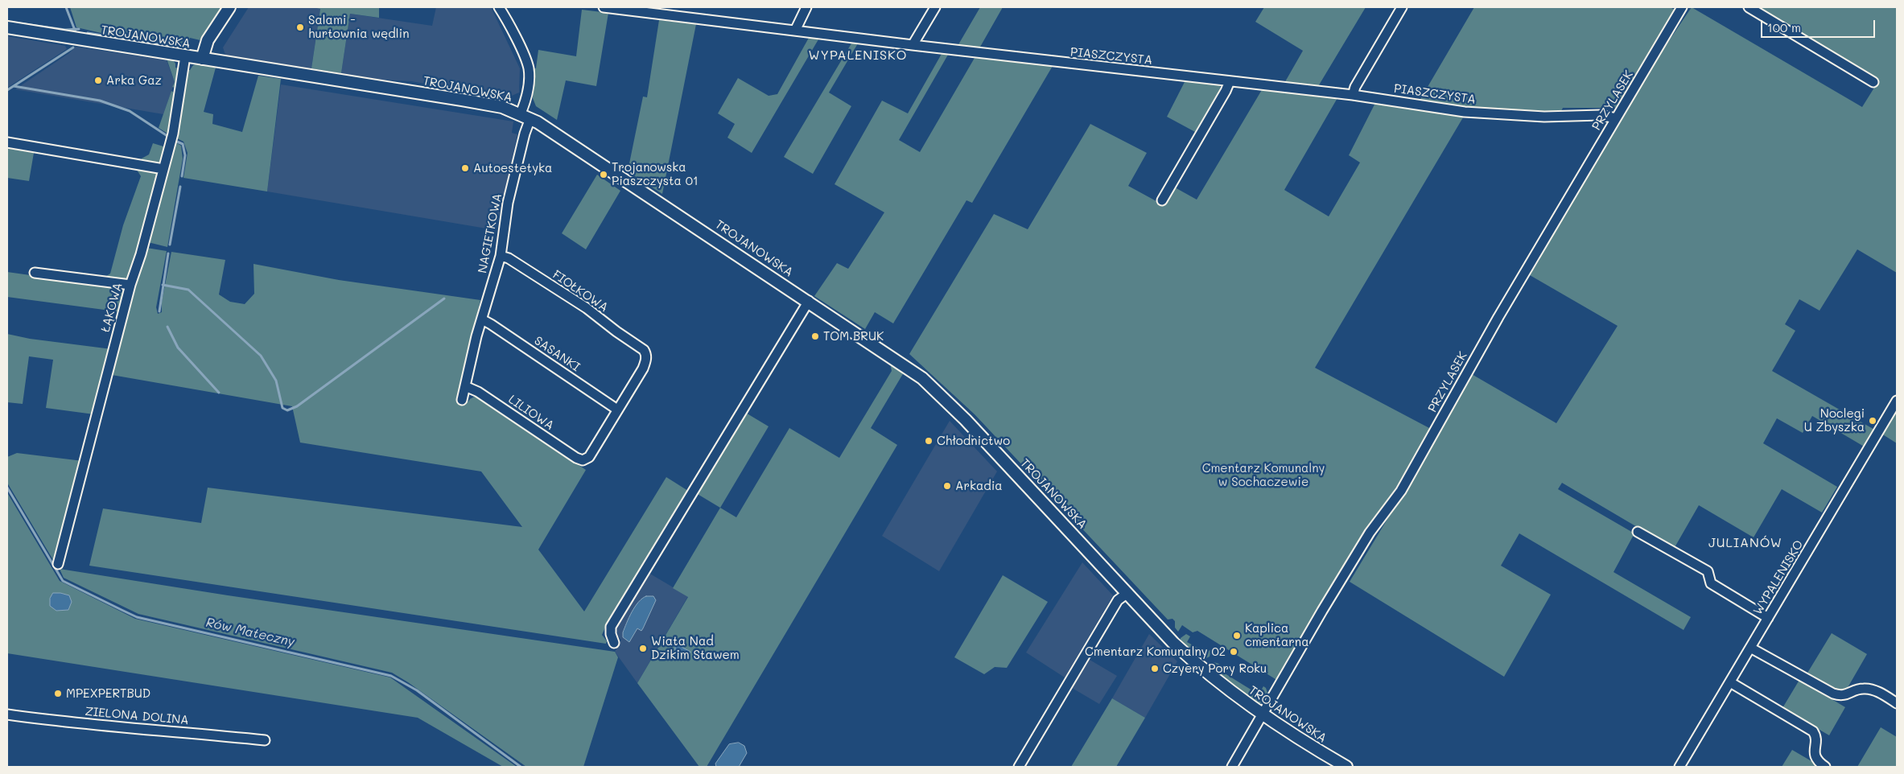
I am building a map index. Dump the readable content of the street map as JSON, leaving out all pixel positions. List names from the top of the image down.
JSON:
{
  "streets": {
    "street": [
      "TROJANOWSKA",
      "PIASZCZYSTA",
      "PRZYLASEK",
      "NAGIETKOWA",
      "FIOŁKOWA",
      "ŁĄKOWA",
      "SASANKI",
      "LILIOWA",
      "WYPALENISKO",
      "ZIELONA DOLINA"
    ]
  },
  "crossings": [
    ["TROJANOWSKA", "PRZYLASEK"],
    ["TROJANOWSKA", "NAGIETKOWA"],
    ["TROJANOWSKA", "ŁĄKOWA"],
    ["PIASZCZYSTA", "PRZYLASEK"],
    ["NAGIETKOWA", "FIOŁKOWA"],
    ["NAGIETKOWA", "SASANKI"],
    ["NAGIETKOWA", "LILIOWA"],
    ["FIOŁKOWA", "SASANKI"],
    ["FIOŁKOWA", "LILIOWA"],
    ["SASANKI", "LILIOWA"]
  ],
  "districts": ["WYPALENISKO", "JULIANÓW"],
  "water": ["Rów Mateczny"],
  "parks": ["Cmentarz Komunalny w Sochaczewie"],
  "places": [
    "Salami - hurtownia wędlin",
    "Arka Gaz",
    "Autoestetyka",
    "Trojanowska Piaszczysta 01",
    "TOM BRUK",
    "Noclegi U Zbyszka",
    "Chłodnictwo",
    "Arkadia",
    "Kaplica cmentarna",
    "Wiata Nad Dzikim Stawem",
    "Cmentarz Komunalny 02",
    "Czyery Pory Roku",
    "MPEXPERTBUD"
  ],
  "scale_bar": "100 m"
}
